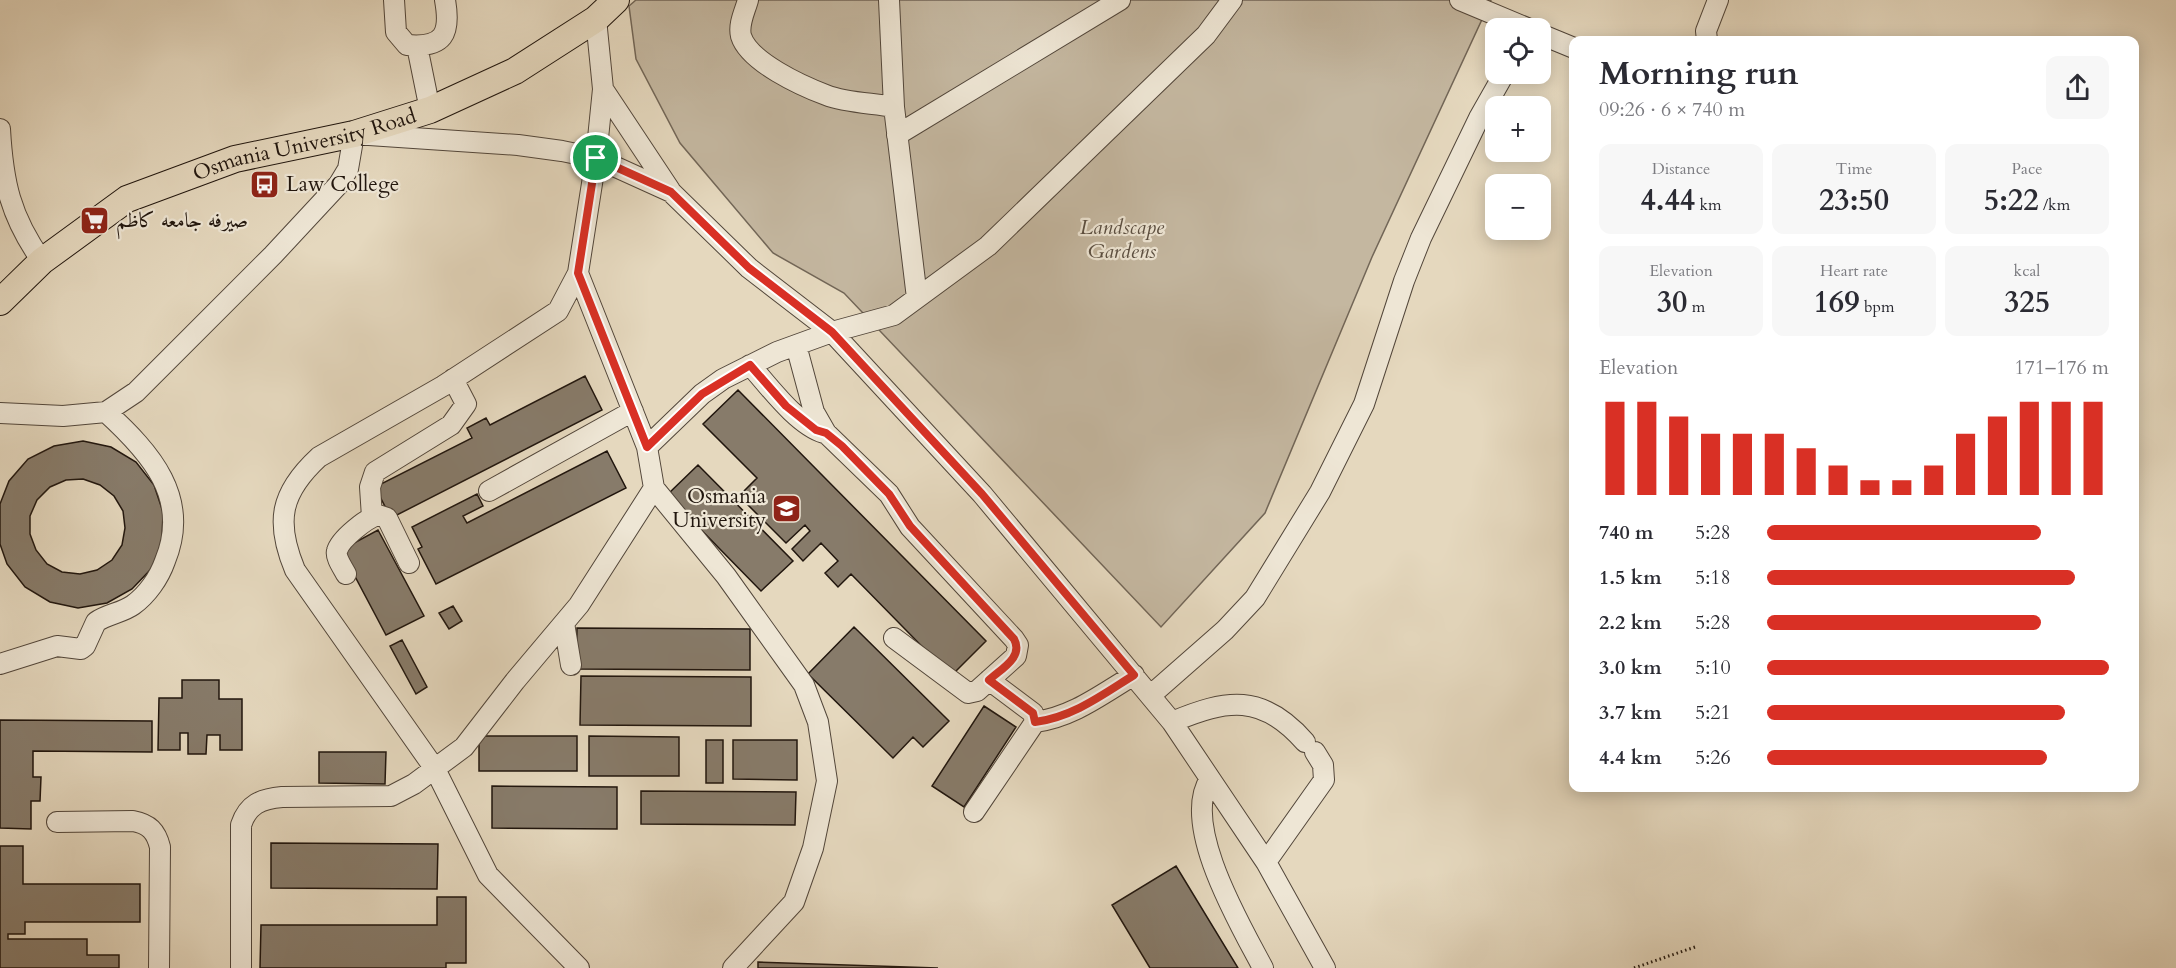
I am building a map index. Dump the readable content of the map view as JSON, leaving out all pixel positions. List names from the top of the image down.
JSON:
{
  "streets": {
    "main road": ["Osmania University Road"]
  },
  "parks": ["Landscape Gardens"],
  "places": {
    "bus stop": ["Law College"],
    "supermarket": ["صيرفه جامعه كاظم"],
    "school or university": ["Osmania University"]
  },
  "page": {
    "map_buttons": ["+", "−"],
    "heading": ["Morning run", "09:26 · 6 × 740 m"],
    "stats": [
      ["Distance", "4.44 km"],
      ["Time", "23:50"],
      ["Pace", "5:22 /km"],
      ["Elevation", "30 m"],
      ["Heart rate", "169 bpm"],
      ["kcal", "325"]
    ],
    "chart": ["Elevation", "171–176 m"],
    "list": [
      {
        "name": "740 m",
        "note": "5:28"
      },
      {
        "name": "1.5 km",
        "note": "5:18"
      },
      {
        "name": "2.2 km",
        "note": "5:28"
      },
      {
        "name": "3.0 km",
        "note": "5:10"
      },
      {
        "name": "3.7 km",
        "note": "5:21"
      },
      {
        "name": "4.4 km",
        "note": "5:26"
      }
    ]
  }
}
